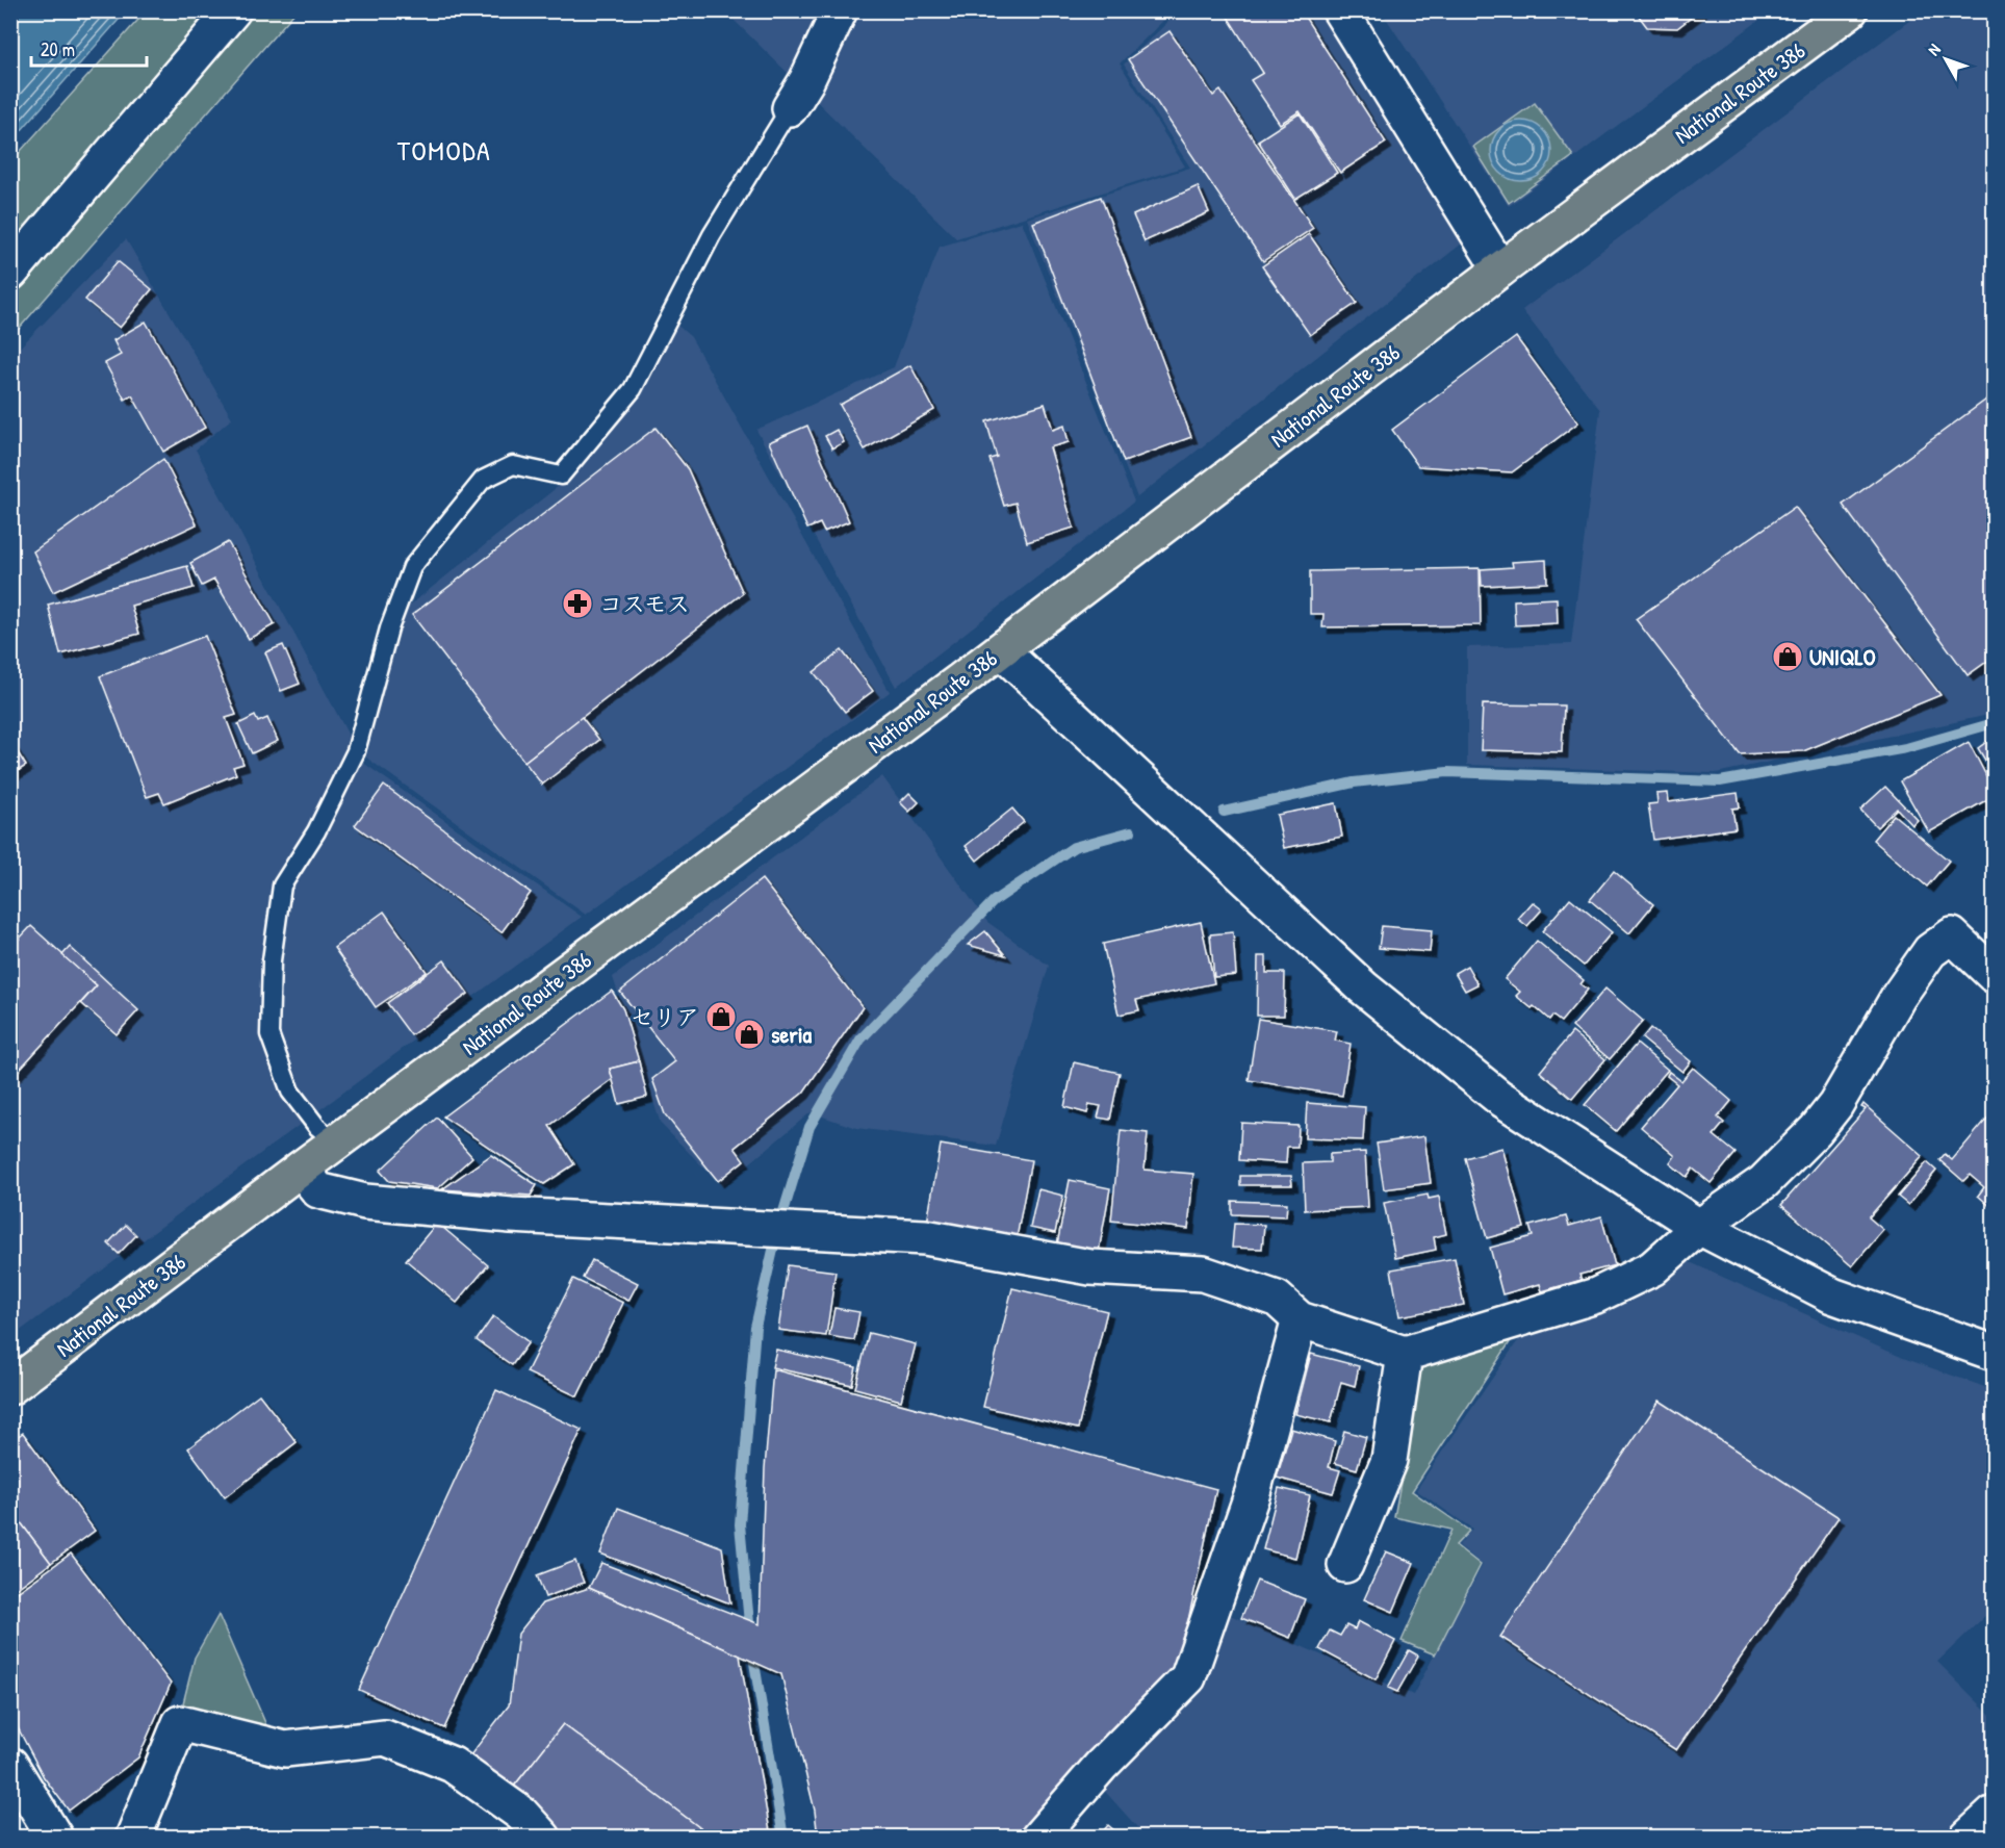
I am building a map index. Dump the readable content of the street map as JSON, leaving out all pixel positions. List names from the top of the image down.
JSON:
{
  "streets": {
    "highway": ["National Route 386"]
  },
  "districts": ["TOMODA"],
  "places": {
    "pharmacy": ["コスモス"],
    "shop": ["UNIQLO", "セリア", "seria"]
  },
  "scale_bar": "20 m",
  "north": "top left"
}
